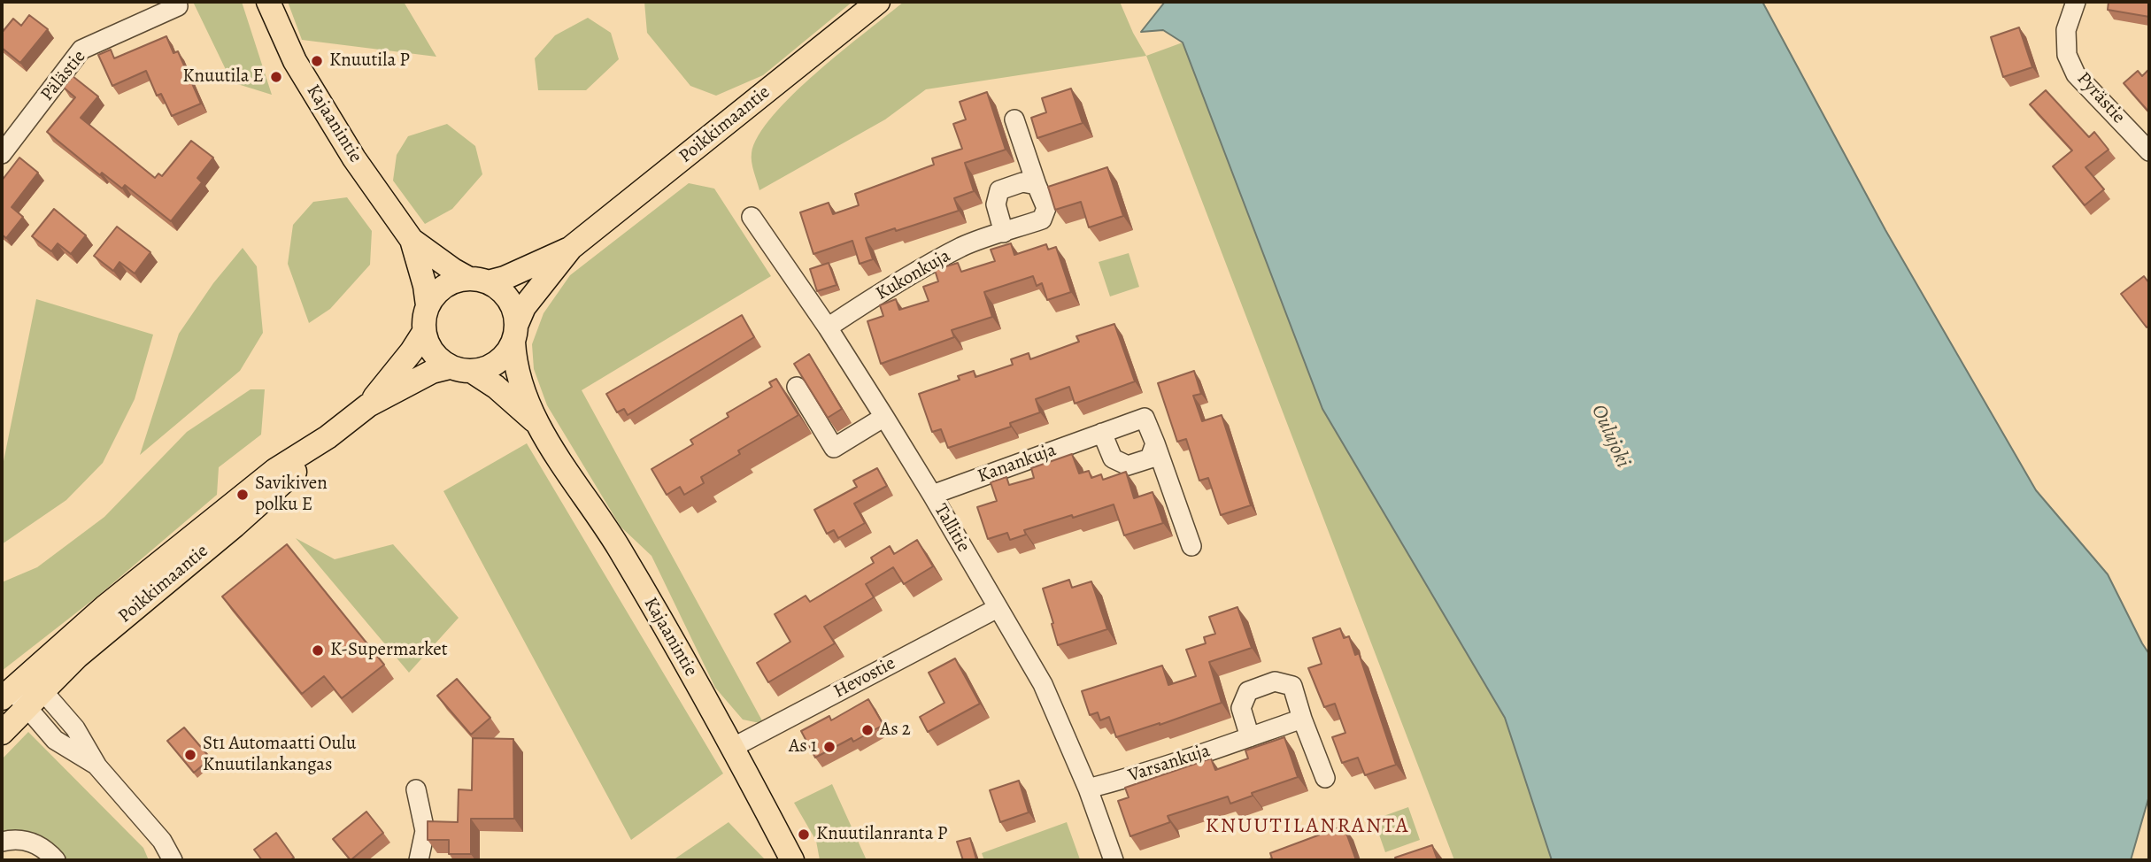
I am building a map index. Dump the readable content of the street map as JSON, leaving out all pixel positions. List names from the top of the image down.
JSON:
{
  "streets": {
    "main road": ["Kajaanintie", "Poikkimaantie"],
    "street": [
      "Pälästie",
      "Pyrästie",
      "Kukonkuja",
      "Kanankuja",
      "Tallitie",
      "Hevostie",
      "Varsankuja"
    ]
  },
  "crossings": [
    ["Kajaanintie", "Poikkimaantie"],
    ["Kajaanintie", "Hevostie"],
    ["Kukonkuja", "Tallitie"],
    ["Kanankuja", "Tallitie"],
    ["Tallitie", "Hevostie"],
    ["Tallitie", "Varsankuja"]
  ],
  "districts": ["KNUUTILANRANTA"],
  "water": ["Oulujoki"],
  "places": [
    "Knuutila P",
    "Knuutila E",
    "Savikiven polku E",
    "K-Supermarket",
    "As 2",
    "As 1",
    "St1 Automaatti Oulu Knuutilankangas",
    "Knuutilanranta P"
  ]
}
